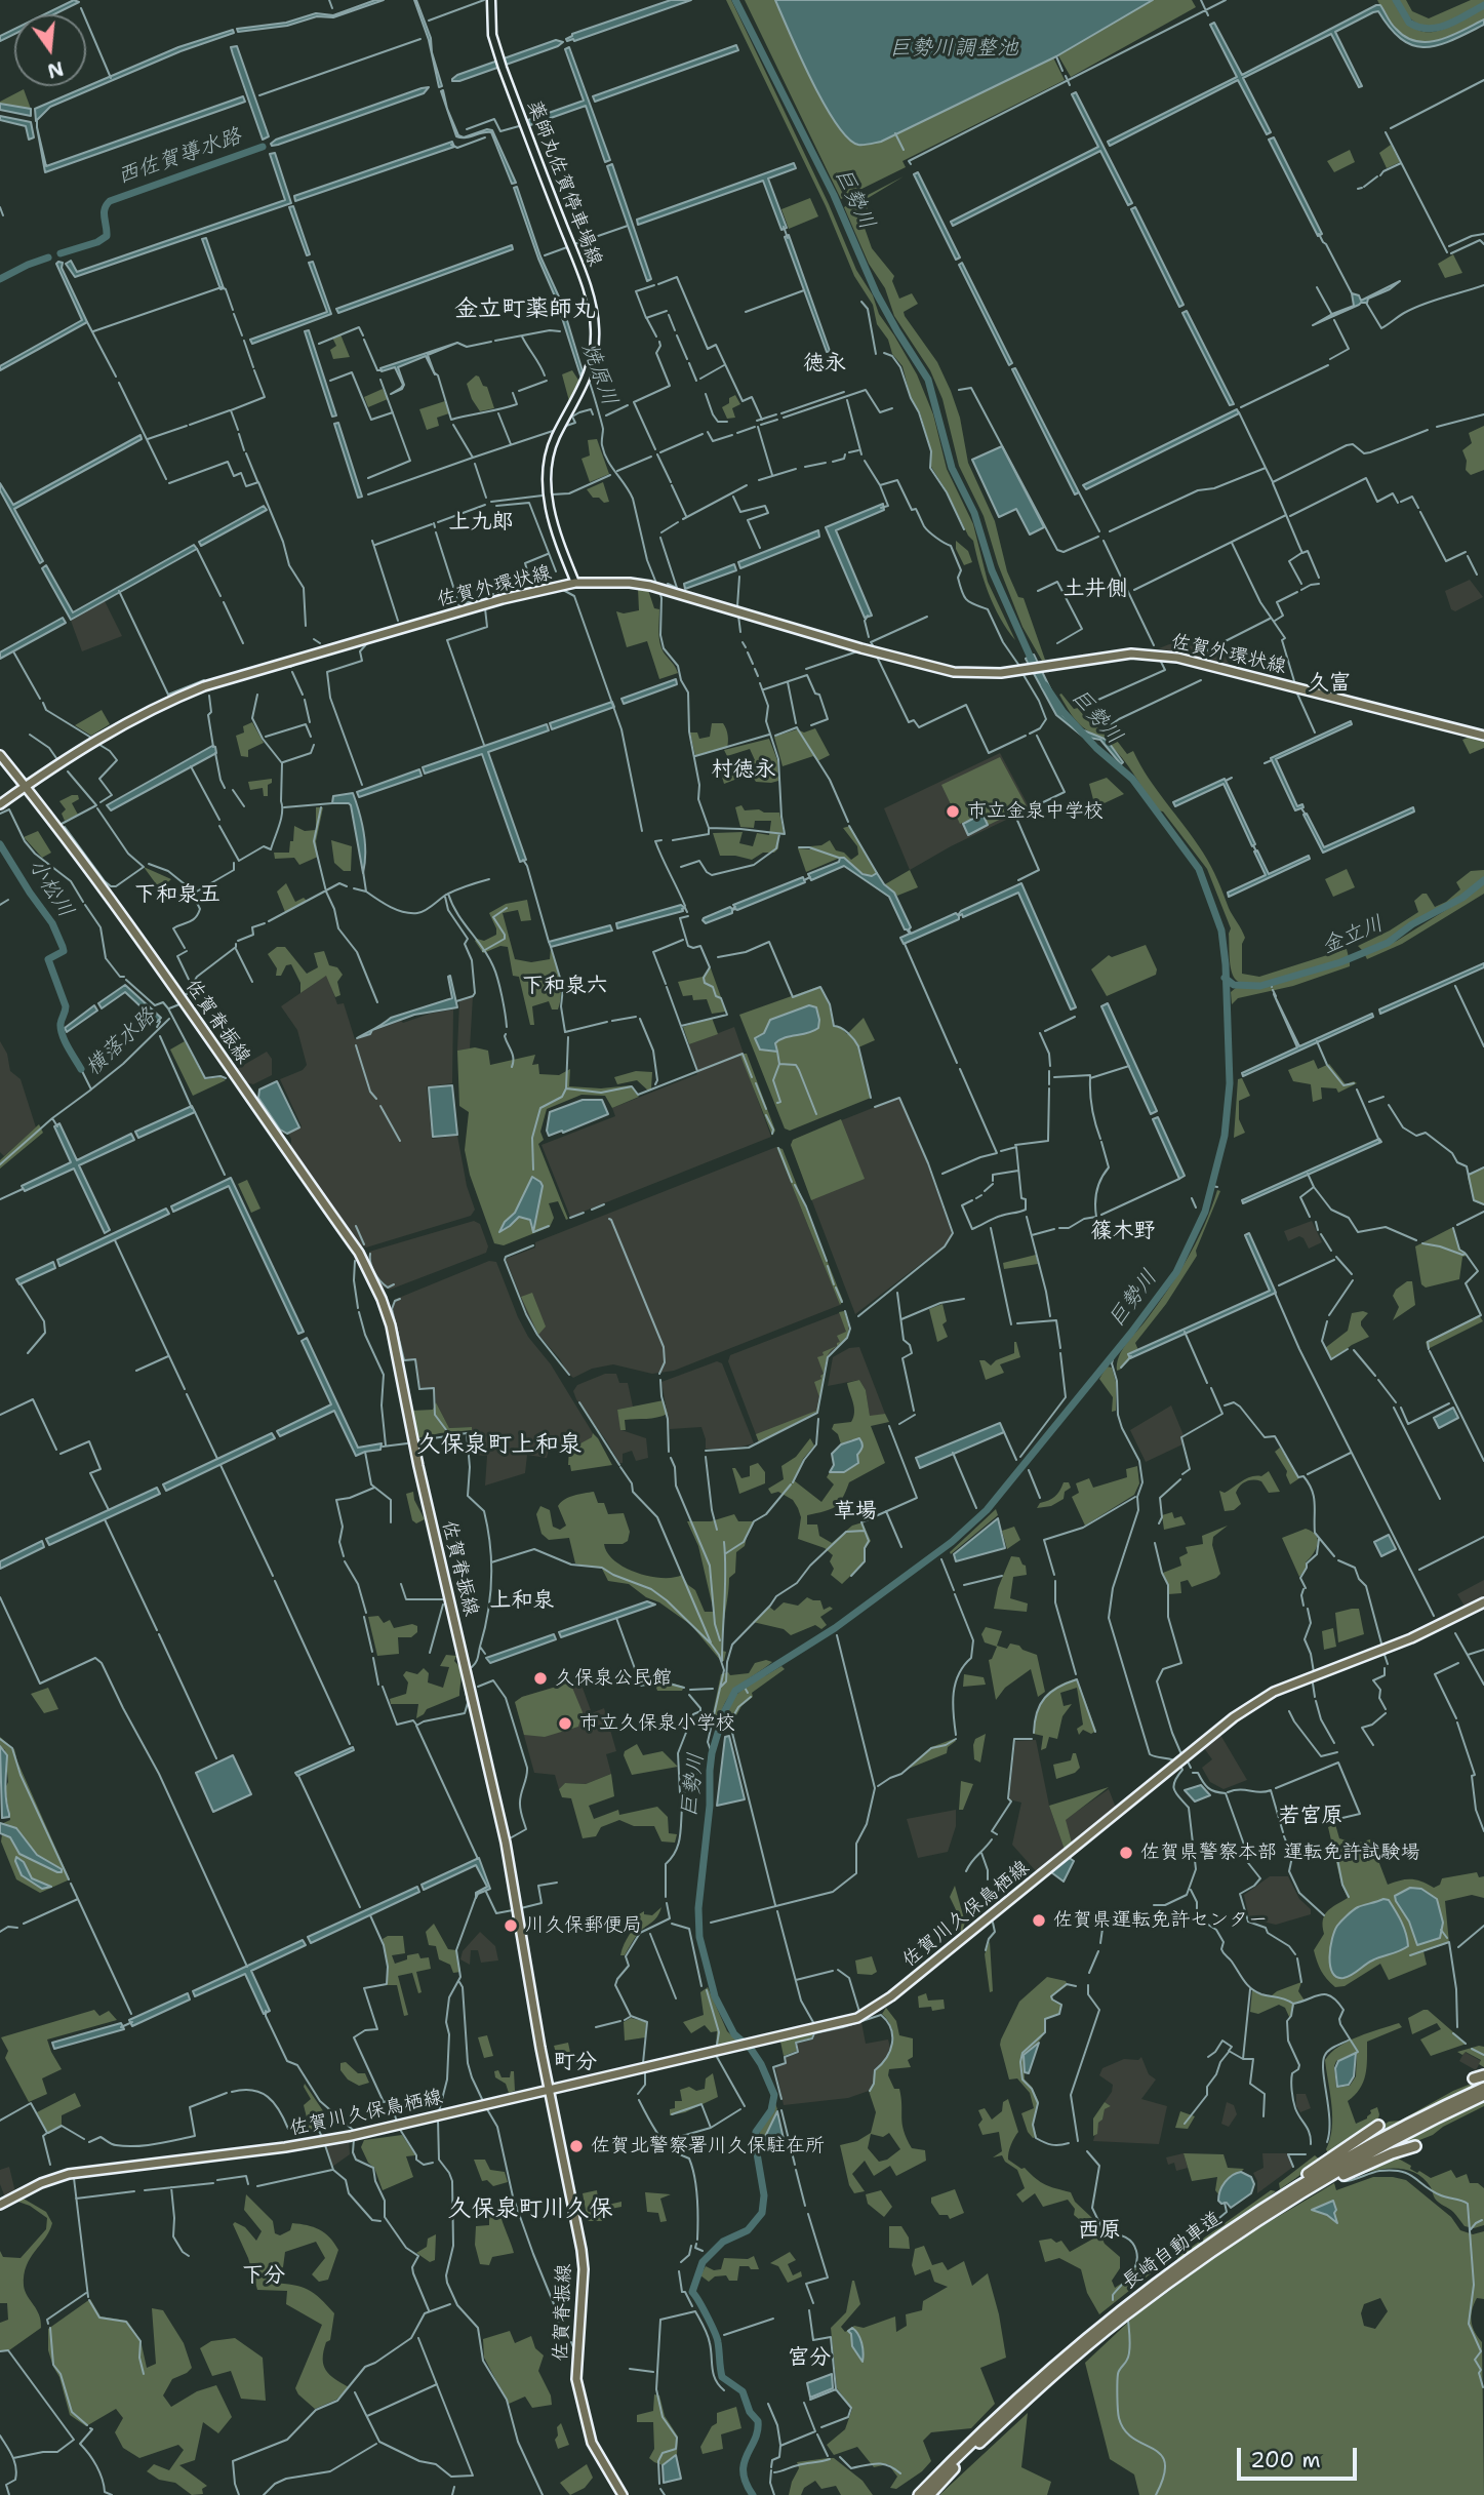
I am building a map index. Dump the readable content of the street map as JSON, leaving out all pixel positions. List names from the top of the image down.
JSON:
{
  "streets": {
    "highway": ["長崎自動車道"],
    "main road": [
      "薬師丸佐賀停車場線",
      "佐賀外環状線",
      "佐賀脊振線",
      "佐賀川久保鳥栖線"
    ]
  },
  "crossings": [
    ["薬師丸佐賀停車場線", "佐賀外環状線"],
    ["佐賀外環状線", "佐賀脊振線"],
    ["佐賀脊振線", "佐賀川久保鳥栖線"]
  ],
  "districts": [
    "金立町薬師丸",
    "徳永",
    "上九郎",
    "土井側",
    "久富",
    "村徳永",
    "下和泉五",
    "下和泉六",
    "篠木野",
    "久保泉町上和泉",
    "草場",
    "上和泉",
    "若宮原",
    "町分",
    "久保泉町川久保",
    "西原",
    "下分",
    "宮分"
  ],
  "water": [
    "巨勢川調整池",
    "西佐賀導水路",
    "巨勢川",
    "焼原川",
    "小松川",
    "金立川",
    "横落水路"
  ],
  "places": [
    "市立金泉中学校",
    "久保泉公民館",
    "市立久保泉小学校",
    "佐賀県警察本部 運転免許試験場",
    "佐賀県運転免許センター",
    "川久保郵便局",
    "佐賀北警察署川久保駐在所"
  ],
  "scale_bar": "200 m",
  "north": "bottom"
}
